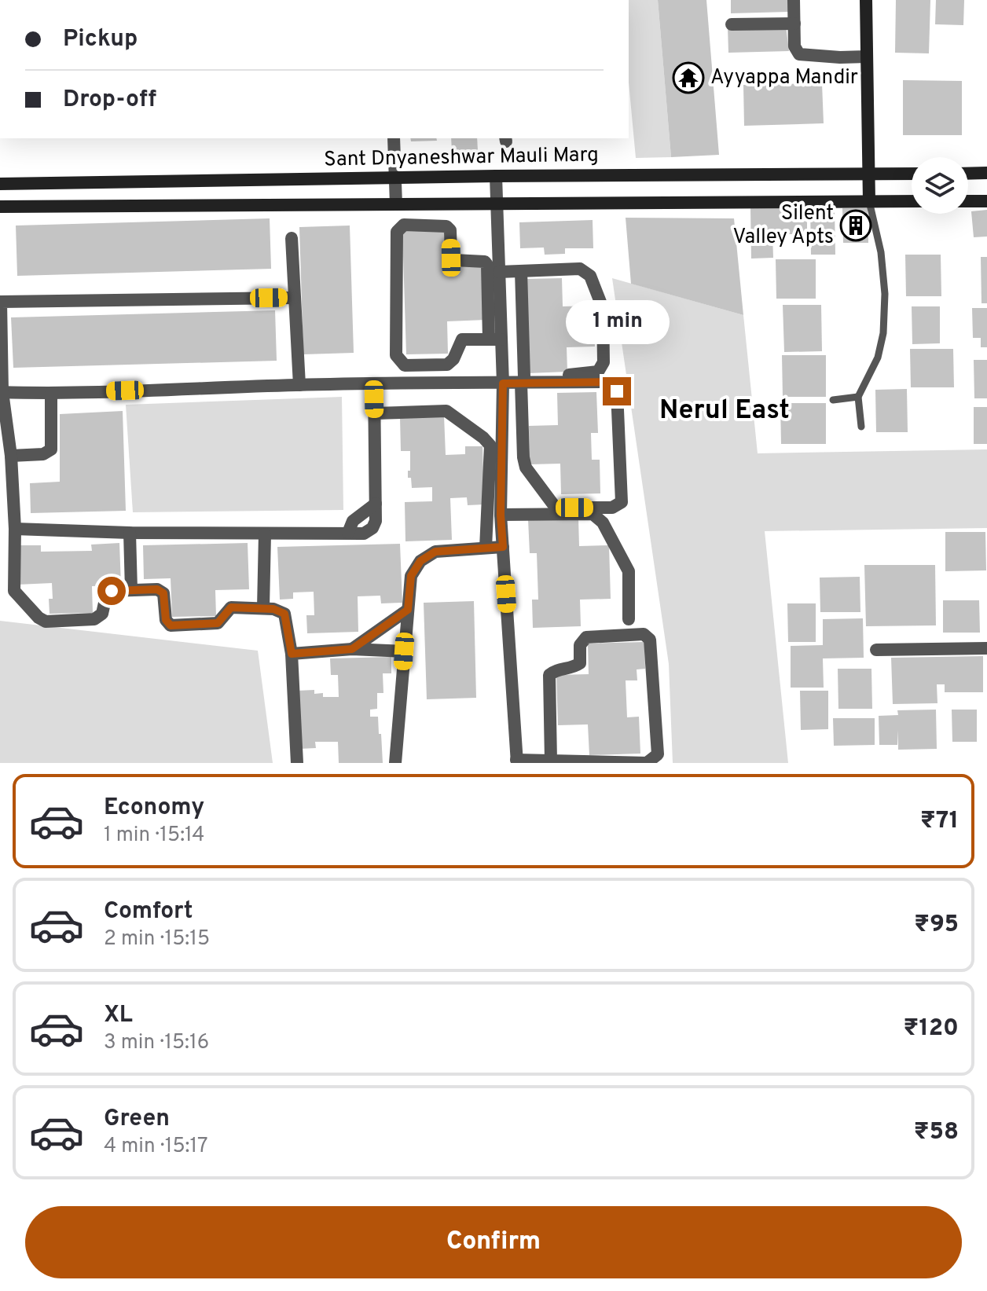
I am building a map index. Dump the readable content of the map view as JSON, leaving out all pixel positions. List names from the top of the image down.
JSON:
{
  "streets": {
    "street": ["Sant Dnyaneshwar Mauli Marg"]
  },
  "districts": ["Nerul East"],
  "places": {
    "temple": ["Ayyappa Mandir"],
    "building": ["Silent Valley Apts"]
  },
  "page": {
    "banner": ["Pickup", "Drop-off"],
    "bubble": "1 min",
    "list": [
      {
        "name": "Economy",
        "note": "1 min · 15:14",
        "value": "₹71"
      },
      {
        "name": "Comfort",
        "note": "2 min · 15:15",
        "value": "₹95"
      },
      {
        "name": "XL",
        "note": "3 min · 15:16",
        "value": "₹120"
      },
      {
        "name": "Green",
        "note": "4 min · 15:17",
        "value": "₹58"
      }
    ],
    "buttons": "Confirm"
  }
}
